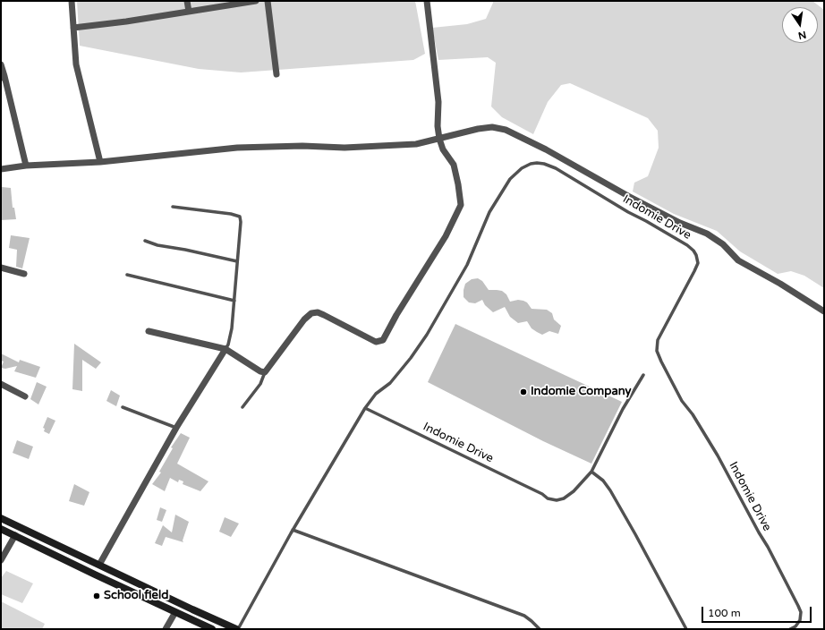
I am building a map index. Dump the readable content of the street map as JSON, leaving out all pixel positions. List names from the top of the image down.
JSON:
{
  "streets": {
    "lane": ["Indomie Drive"]
  },
  "places": ["Indomie Company", "School field"],
  "scale_bar": "100 m",
  "north": "bottom"
}
